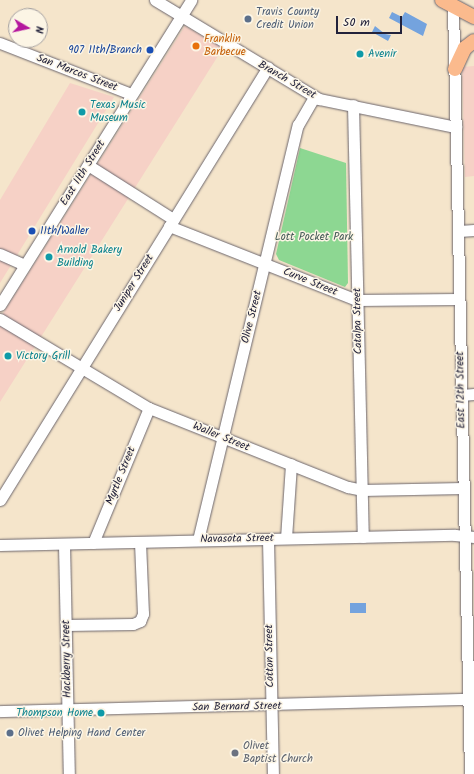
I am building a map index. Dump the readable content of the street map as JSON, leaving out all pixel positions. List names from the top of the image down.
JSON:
{
  "streets": {
    "street": [
      "San Marcos Street",
      "Branch Street",
      "East 11th Street",
      "Curve Street",
      "Juniper Street",
      "Olive Street",
      "Catalpa Street",
      "East 12th Street",
      "Waller Street",
      "Myrtle Street",
      "Navasota Street",
      "Cotton Street",
      "Hackberry Street",
      "San Bernard Street"
    ]
  },
  "crossings": [
    ["San Marcos Street", "East 11th Street"],
    ["Branch Street", "East 11th Street"],
    ["Branch Street", "Juniper Street"],
    ["Branch Street", "Olive Street"],
    ["Branch Street", "Catalpa Street"],
    ["Branch Street", "East 12th Street"],
    ["East 11th Street", "Curve Street"],
    ["Curve Street", "Juniper Street"],
    ["Curve Street", "Olive Street"],
    ["Curve Street", "Catalpa Street"],
    ["Curve Street", "East 12th Street"],
    ["Juniper Street", "Waller Street"],
    ["Olive Street", "Waller Street"],
    ["Olive Street", "Navasota Street"],
    ["Catalpa Street", "Waller Street"],
    ["Catalpa Street", "Navasota Street"],
    ["East 12th Street", "Waller Street"],
    ["East 12th Street", "Navasota Street"],
    ["East 12th Street", "San Bernard Street"],
    ["Waller Street", "Myrtle Street"],
    ["Myrtle Street", "Navasota Street"],
    ["Navasota Street", "Cotton Street"],
    ["Navasota Street", "Hackberry Street"],
    ["Cotton Street", "San Bernard Street"],
    ["Hackberry Street", "San Bernard Street"]
  ],
  "parks": ["Lott Pocket Park"],
  "places": [
    "Travis County Credit Union",
    "Franklin Barbecue",
    "907 11th/Branch",
    "Avenir",
    "Texas Music Museum",
    "11th/Waller",
    "Arnold Bakery Building",
    "Victory Grill",
    "Thompson Home",
    "Olivet Helping Hand Center",
    "Olivet Baptist Church"
  ],
  "scale_bar": "50 m",
  "north": "right"
}
